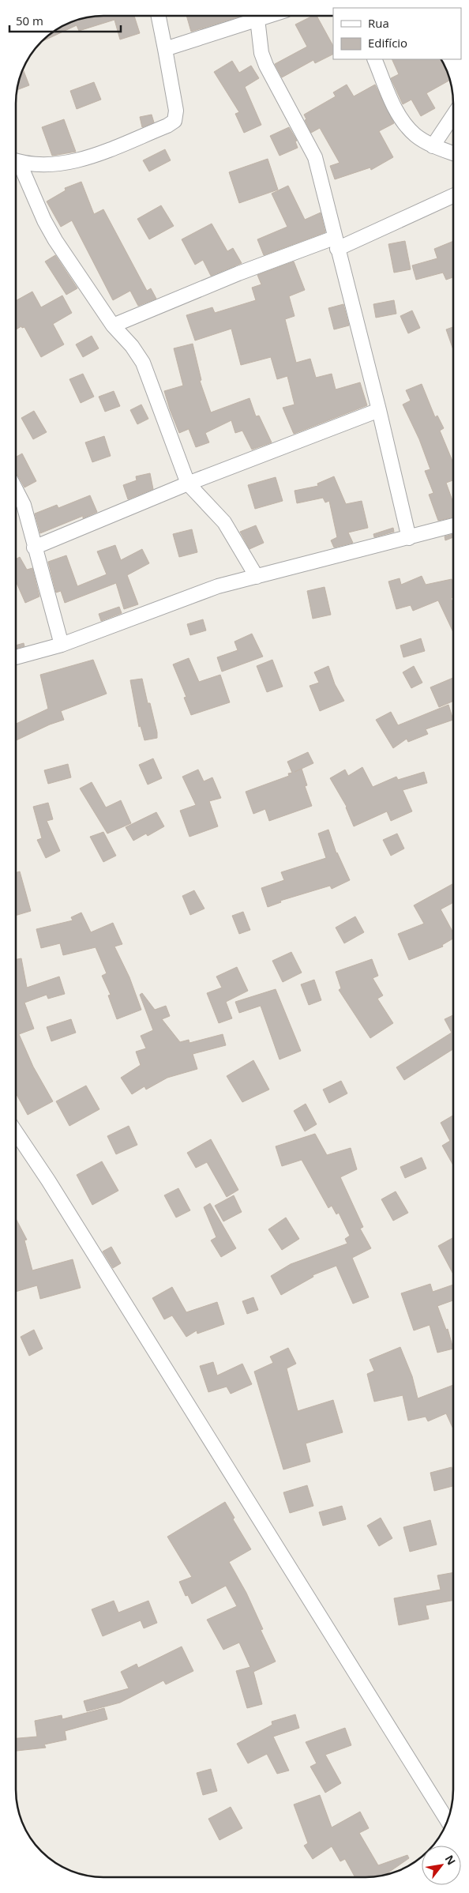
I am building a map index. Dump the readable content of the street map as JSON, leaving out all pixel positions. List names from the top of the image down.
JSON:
{
  "legend": ["Rua", "Edifício"],
  "scale_bar": "50 m",
  "north": "top right"
}
